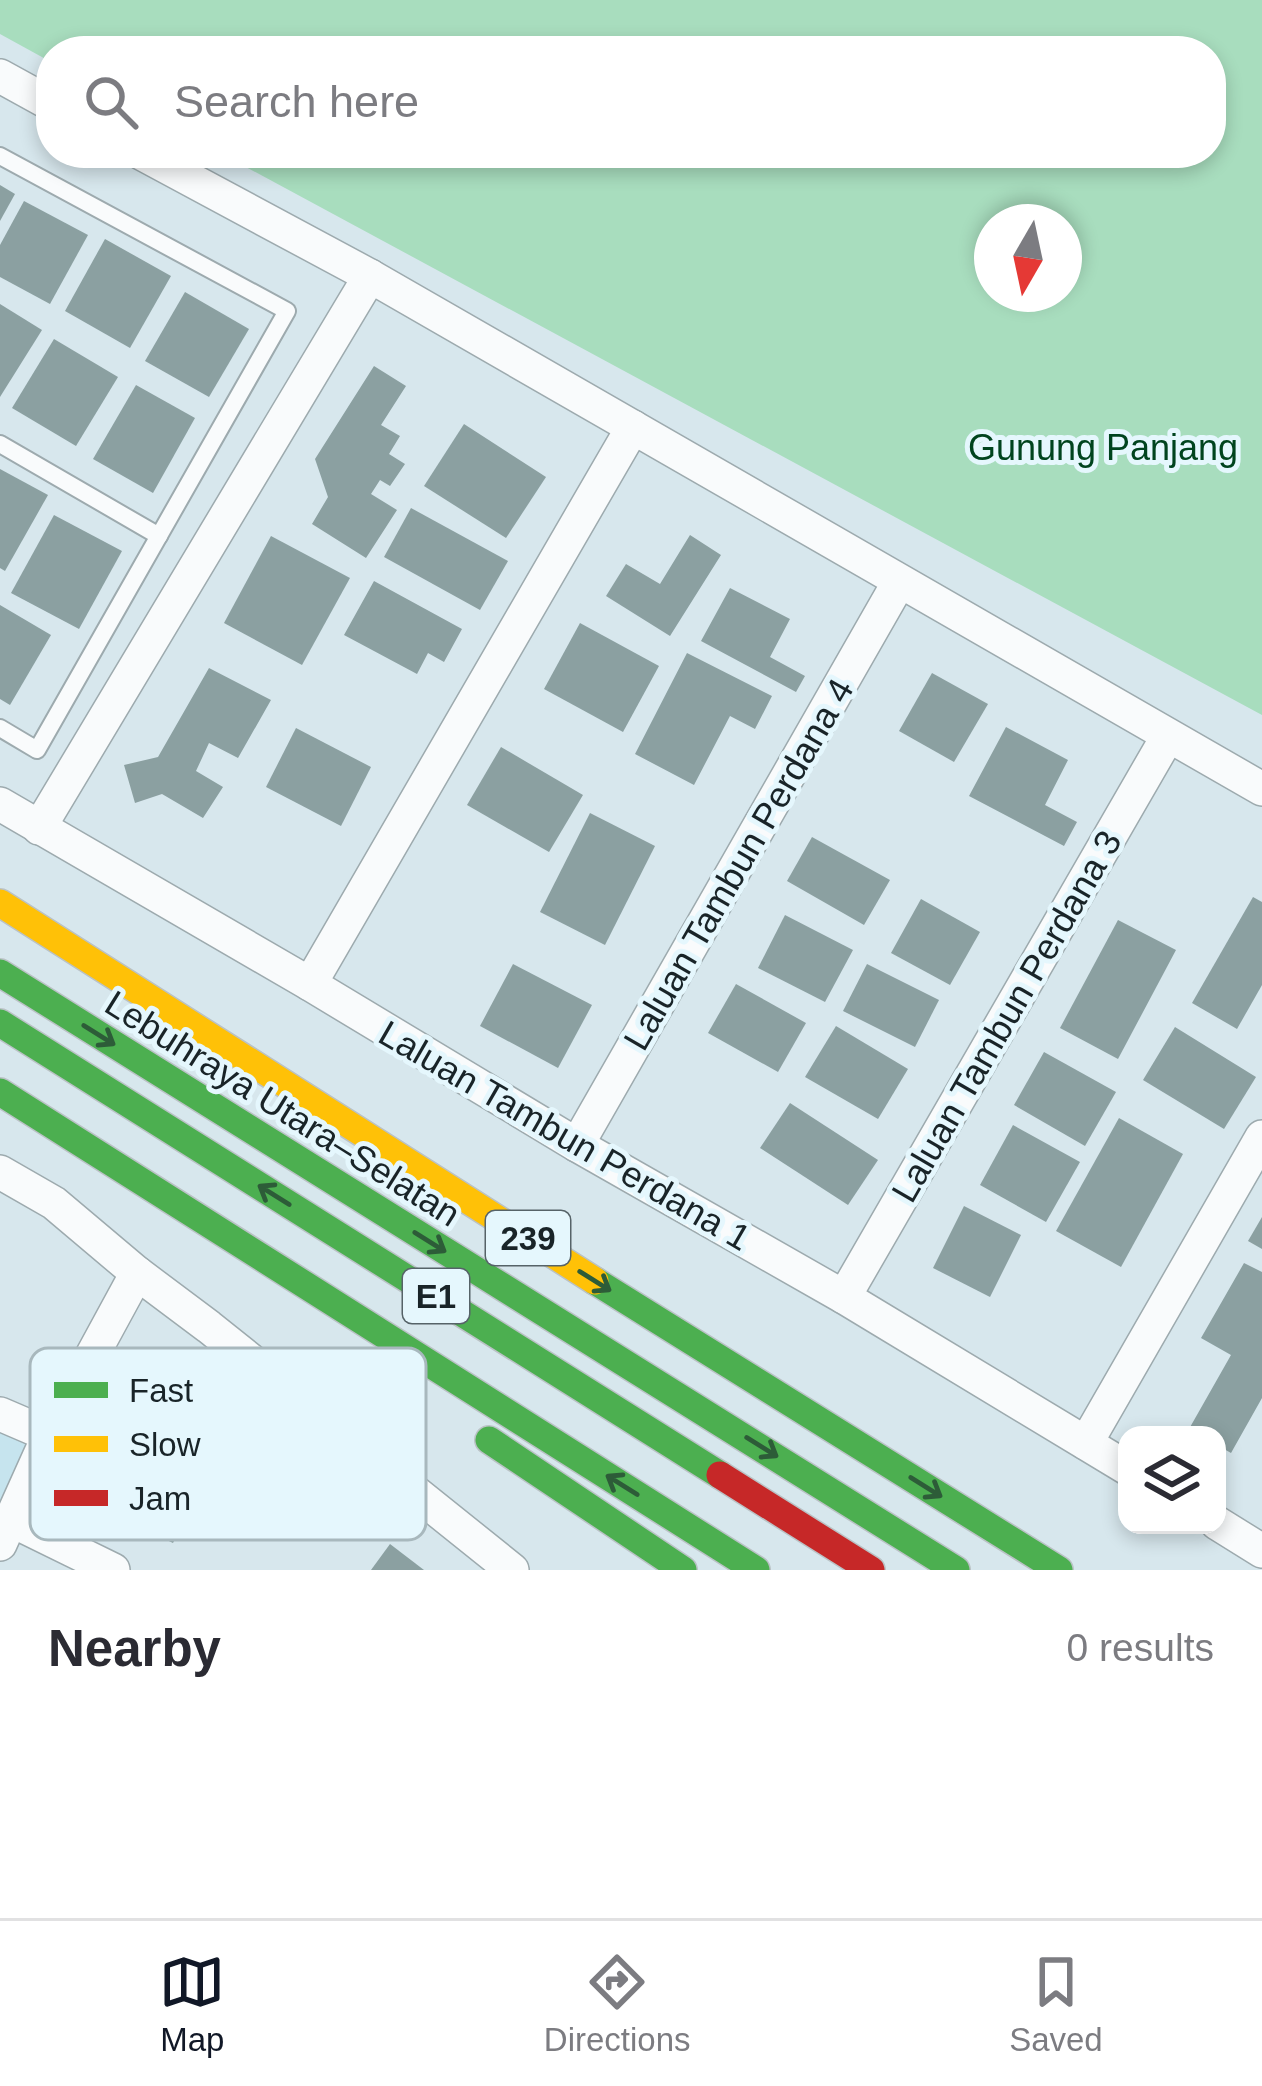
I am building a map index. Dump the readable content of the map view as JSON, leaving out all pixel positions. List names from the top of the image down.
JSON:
{
  "streets": {
    "main road": ["Lebuhraya Utara–Selatan", "239", "E1"],
    "street": ["Laluan Tambun Perdana 4", "Laluan Tambun Perdana 3", "Laluan Tambun Perdana 1"]
  },
  "crossings": [
    ["Laluan Tambun Perdana 4", "Laluan Tambun Perdana 1"],
    ["Laluan Tambun Perdana 3", "Laluan Tambun Perdana 1"]
  ],
  "parks": ["Gunung Panjang"],
  "legend": ["Fast", "Slow", "Jam"],
  "north": "bottom",
  "page": {
    "search": "Search here",
    "heading": ["Nearby", "0 results"],
    "nav": ["Map", "Directions", "Saved"]
  }
}
